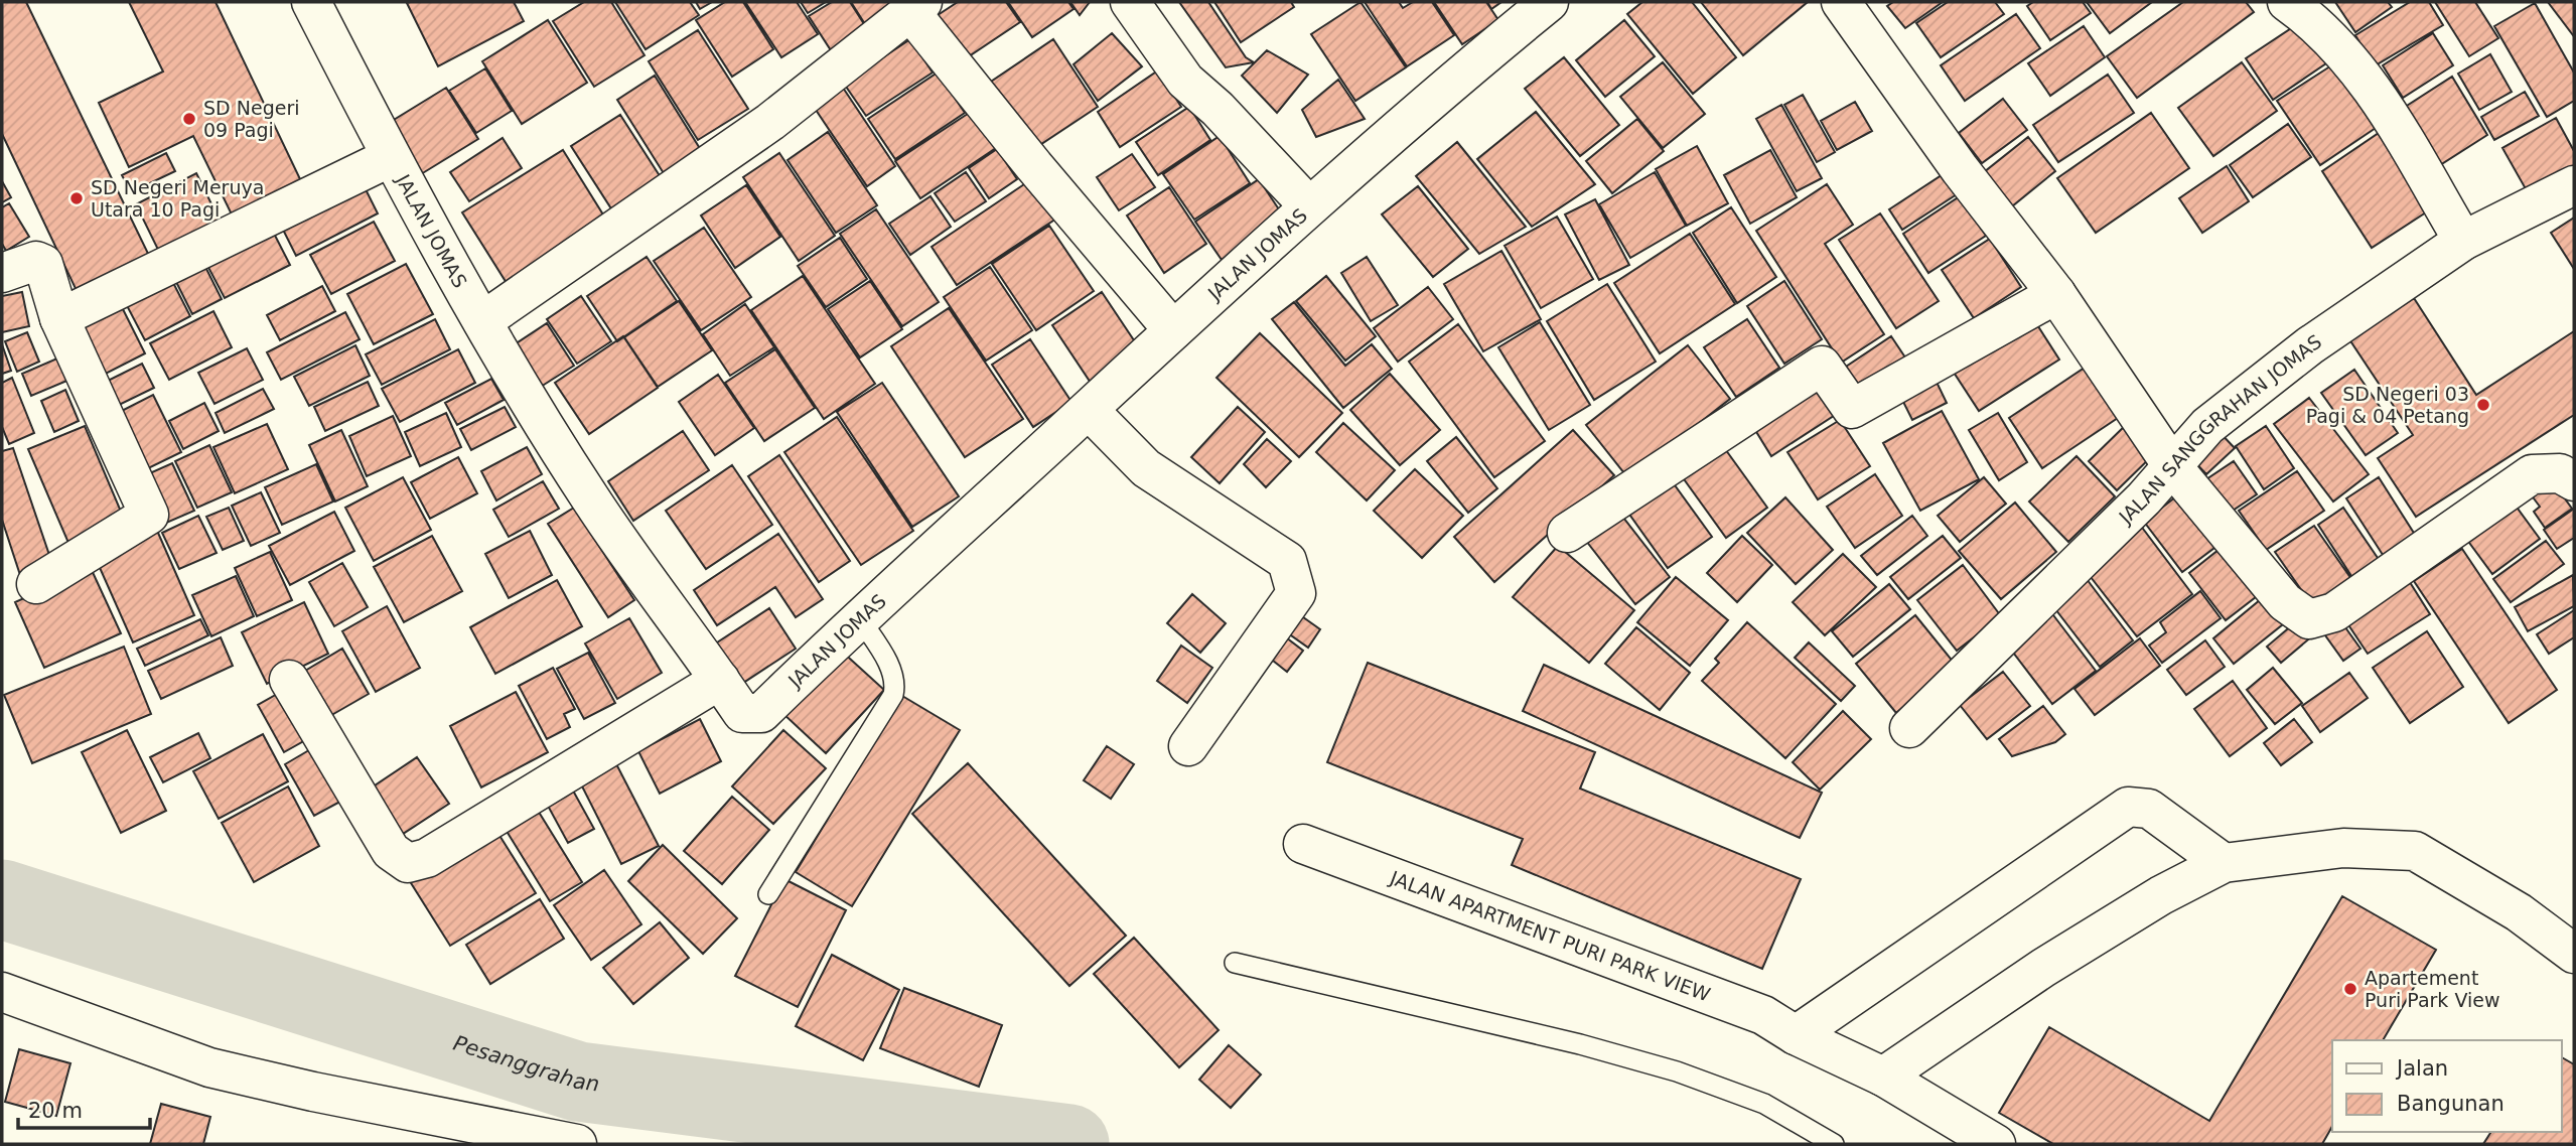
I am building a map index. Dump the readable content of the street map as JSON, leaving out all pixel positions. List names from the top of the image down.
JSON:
{
  "streets": {
    "street": ["JALAN JOMAS", "JALAN SANGGRAHAN JOMAS", "JALAN APARTMENT PURI PARK VIEW"]
  },
  "water": ["Pesanggrahan"],
  "places": [
    "SD Negeri 09 Pagi",
    "SD Negeri Meruya Utara 10 Pagi",
    "SD Negeri 03 Pagi & 04 Petang",
    "Apartement Puri Park View"
  ],
  "legend": ["Jalan", "Bangunan"],
  "scale_bar": "20 m"
}
